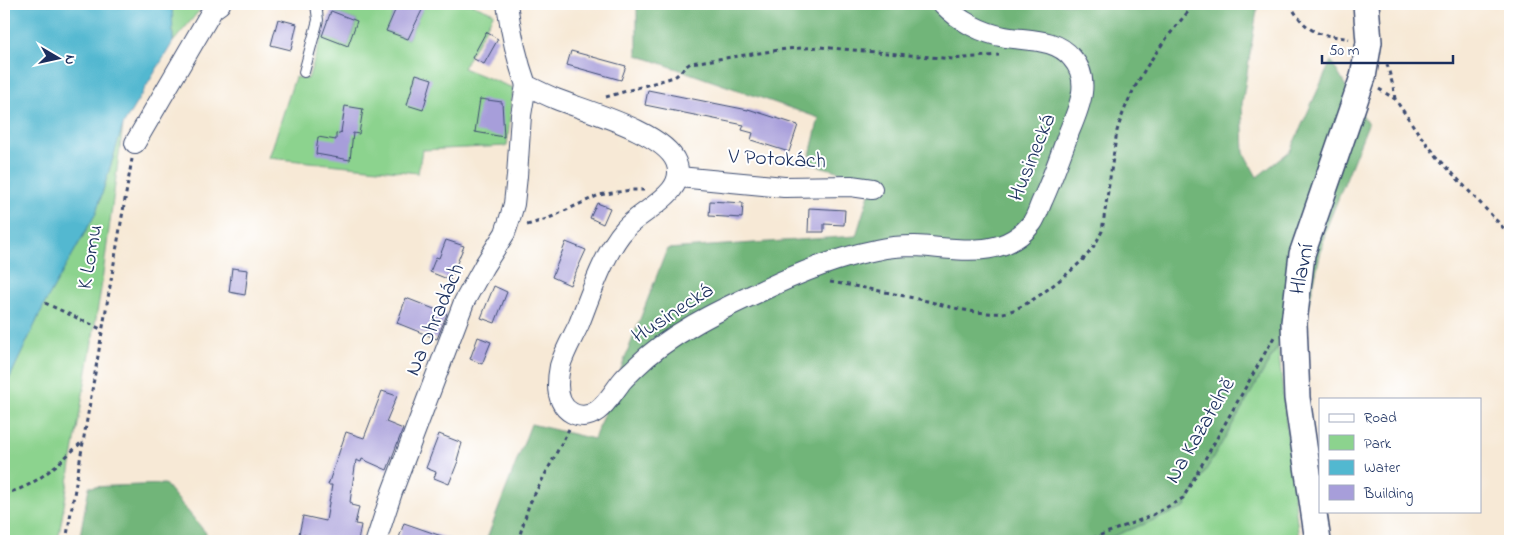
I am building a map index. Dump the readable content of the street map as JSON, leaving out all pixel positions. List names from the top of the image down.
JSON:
{
  "streets": {
    "street": [
      "Husinecká",
      "V Potokách",
      "Hlavní",
      "Na Ohradách"
    ],
    "path": ["K Lomu", "Na Kazatelně"]
  },
  "crossings": [
    ["Hlavní", "Na Kazatelně"]
  ],
  "legend": [
    "Road",
    "Park",
    "Water",
    "Building"
  ],
  "scale_bar": "50 m",
  "north": "right"
}
